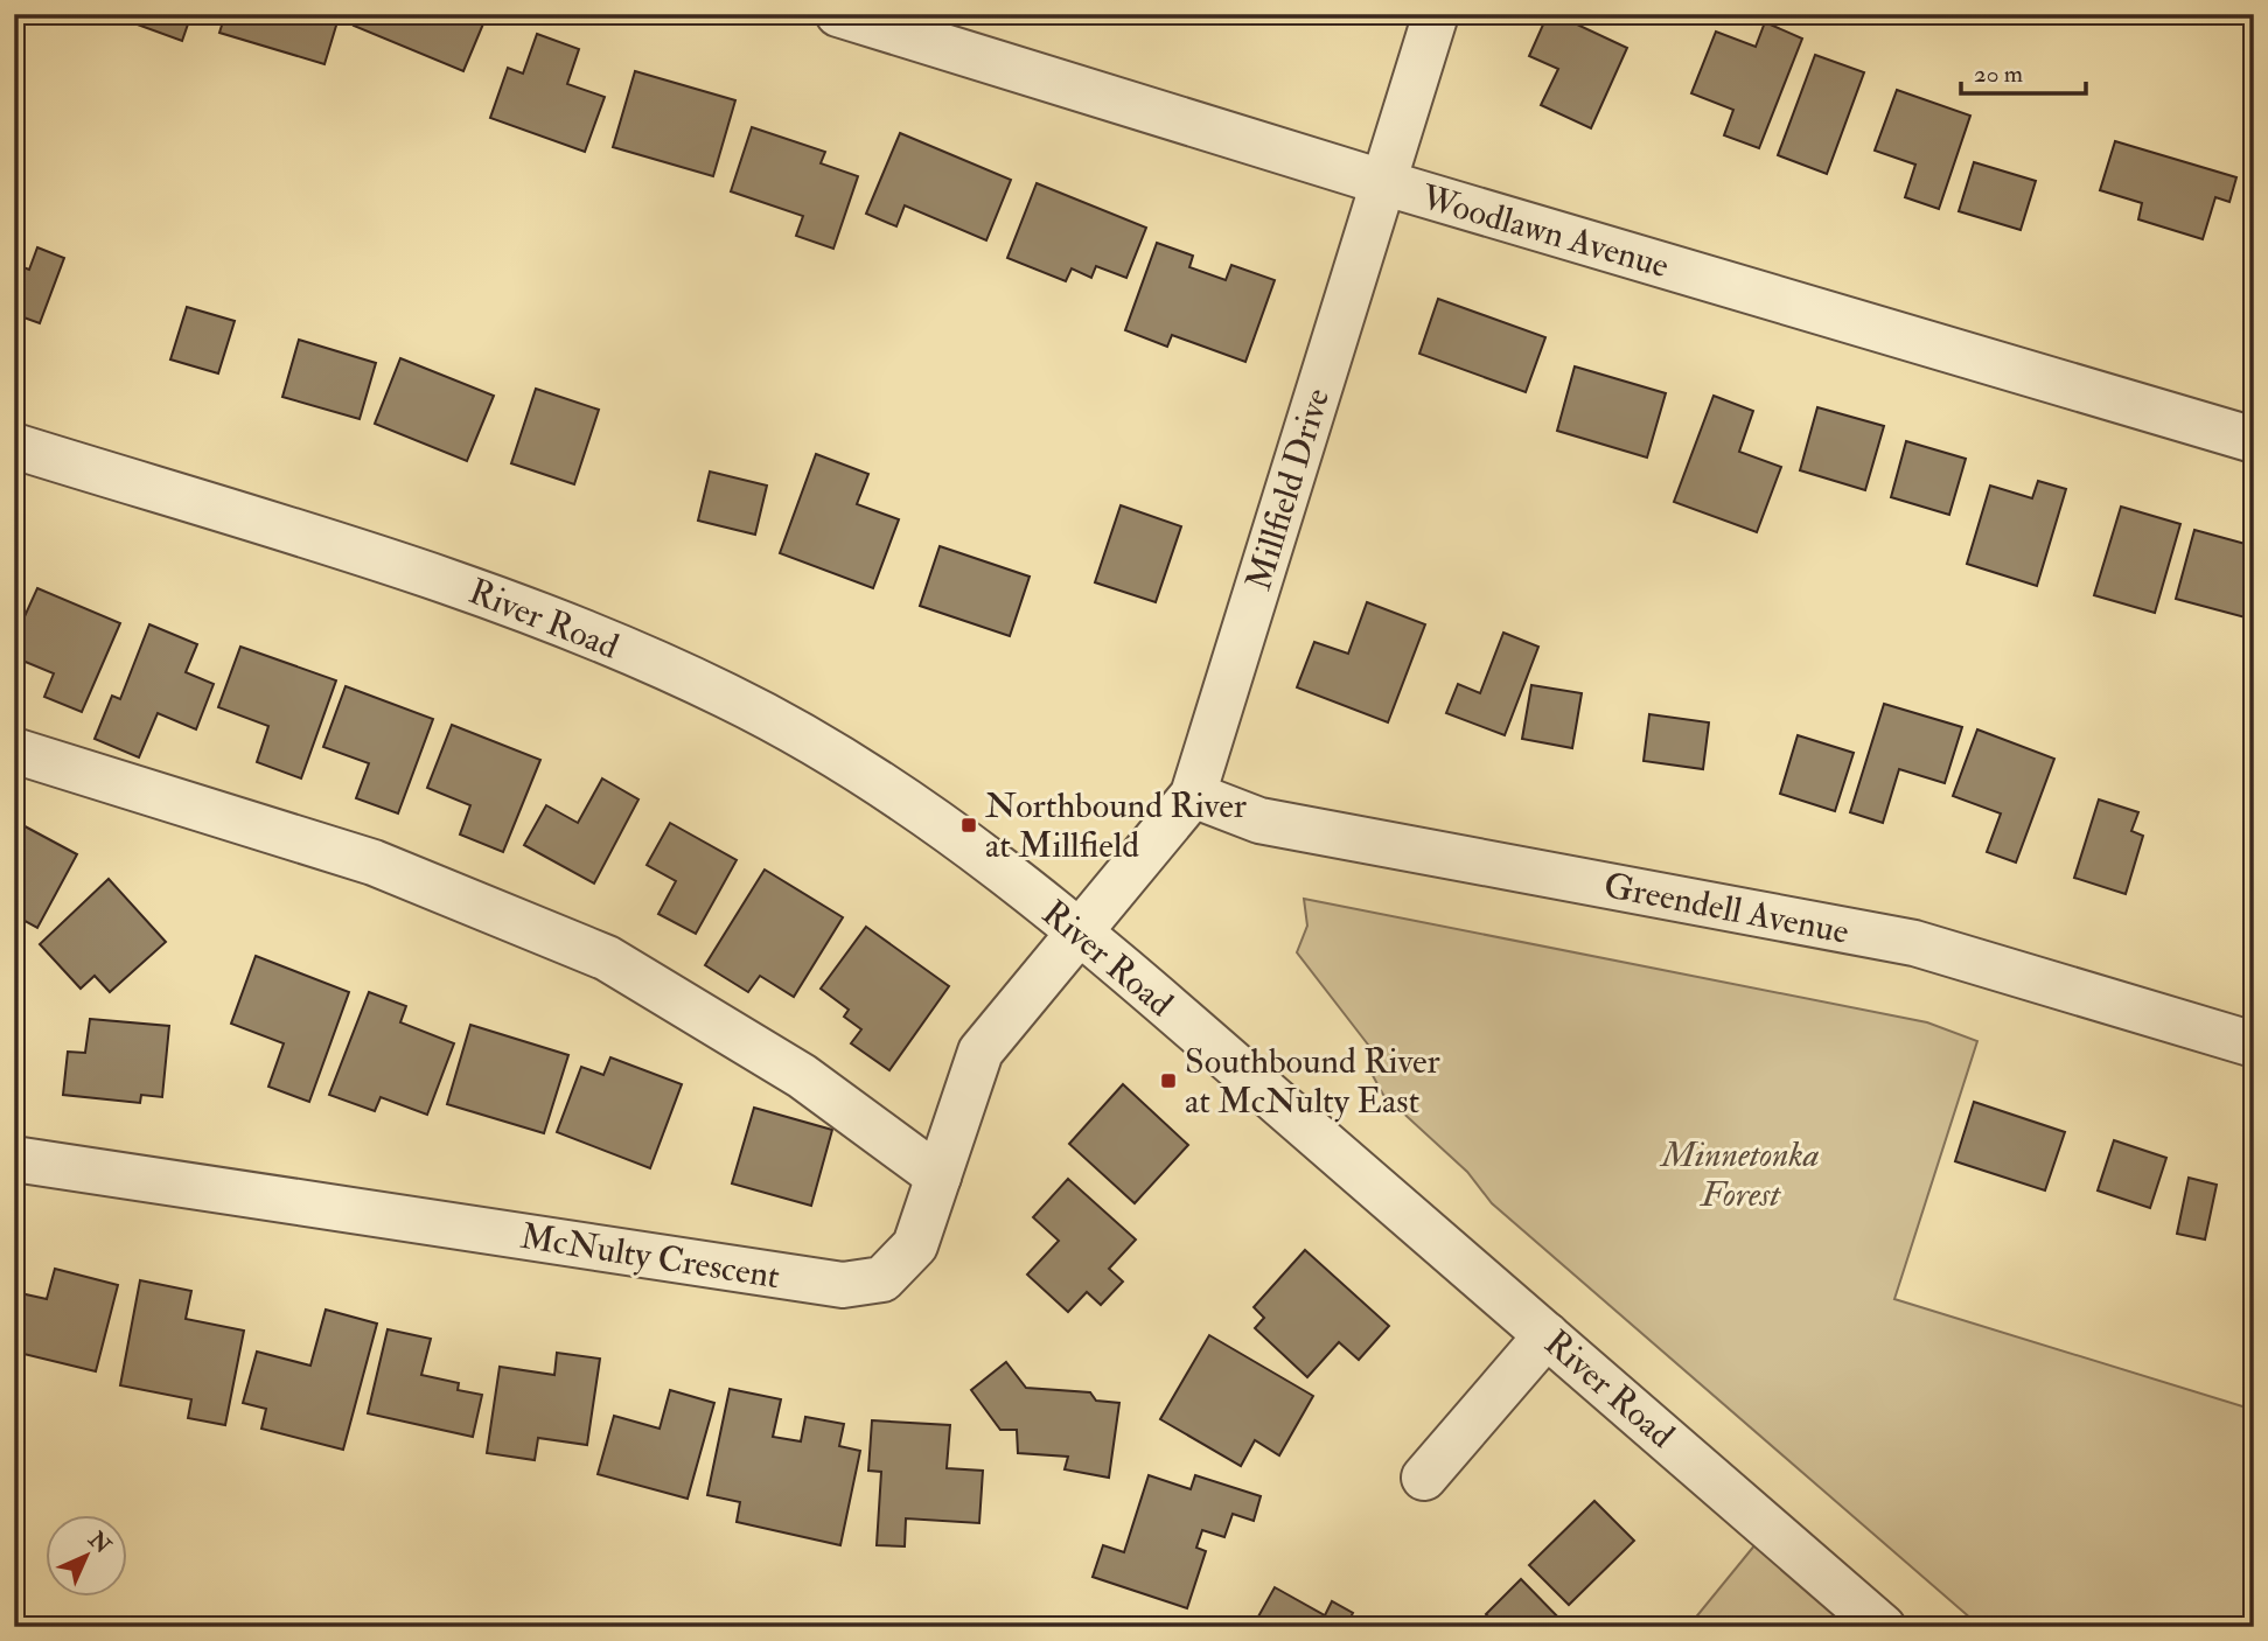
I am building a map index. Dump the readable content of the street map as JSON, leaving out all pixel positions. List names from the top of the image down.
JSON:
{
  "streets": {
    "street": [
      "Woodlawn Avenue",
      "Millfield Drive",
      "River Road",
      "Greendell Avenue",
      "McNulty Crescent"
    ]
  },
  "crossings": [
    ["Woodlawn Avenue", "Millfield Drive"],
    ["Millfield Drive", "River Road"],
    ["Millfield Drive", "Greendell Avenue"],
    ["Millfield Drive", "McNulty Crescent"],
    ["River Road", "McNulty Crescent"]
  ],
  "parks": ["Minnetonka Forest"],
  "places": {
    "transit": ["Northbound River at Millfield", "Southbound River at McNulty East"]
  },
  "scale_bar": "20 m",
  "north": "top right"
}
